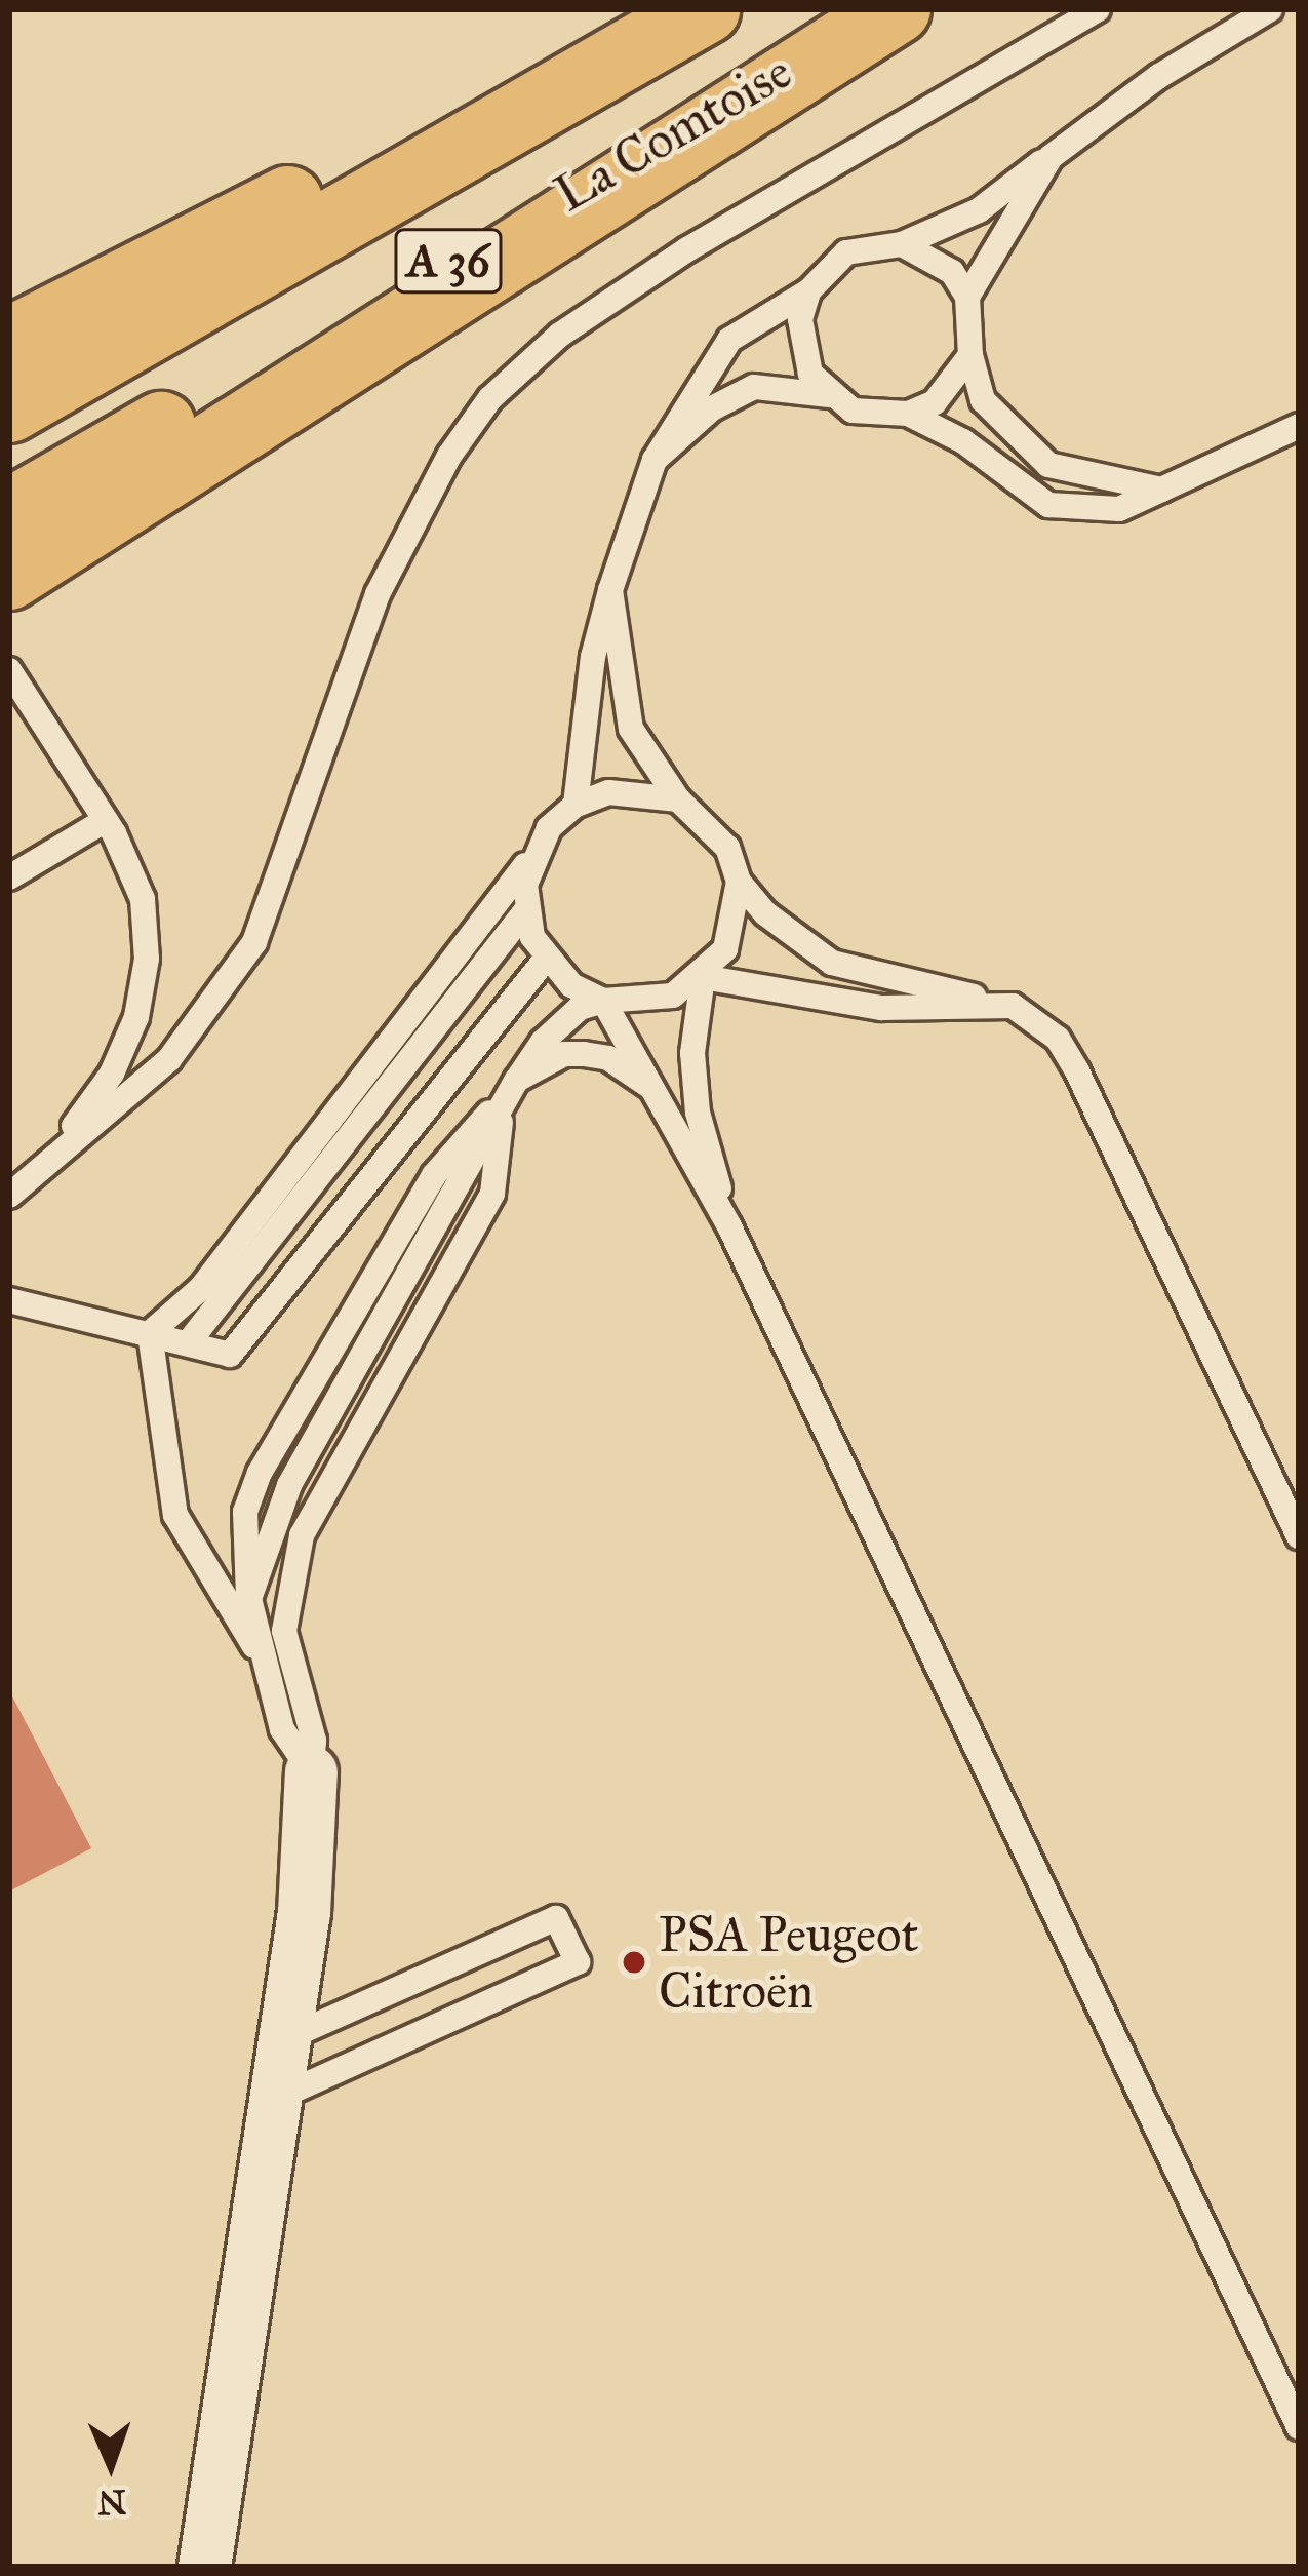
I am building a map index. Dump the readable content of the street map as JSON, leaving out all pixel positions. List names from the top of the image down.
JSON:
{
  "streets": {
    "highway": ["La Comtoise", "A 36"]
  },
  "places": ["PSA Peugeot Citroën"],
  "north": "bottom"
}
